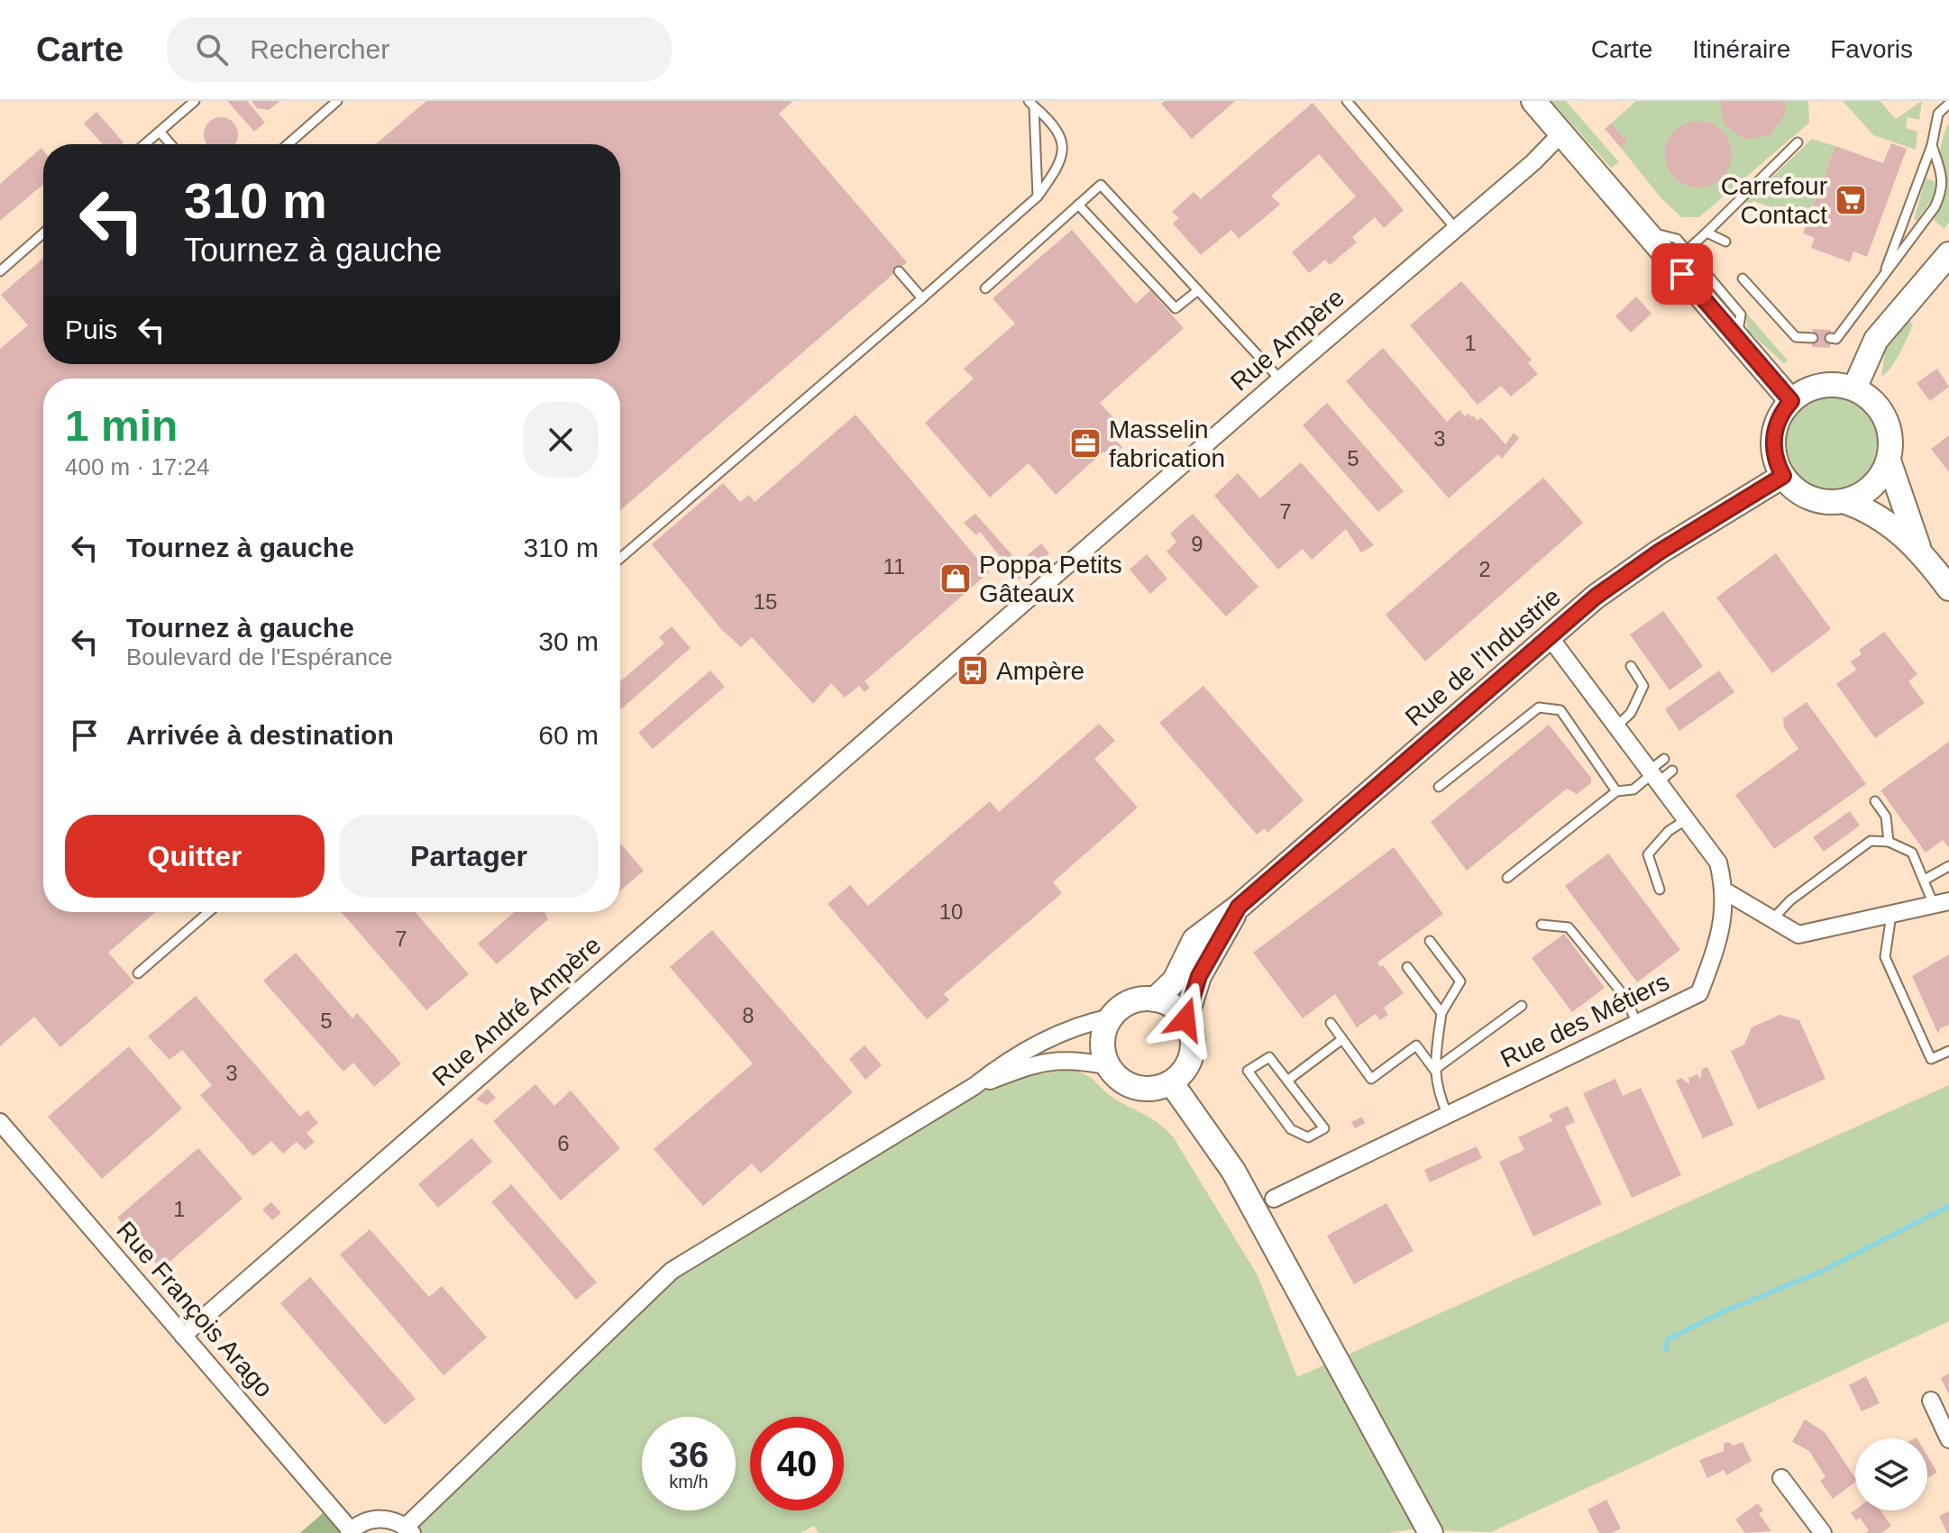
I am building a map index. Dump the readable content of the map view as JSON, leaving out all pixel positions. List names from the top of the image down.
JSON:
{
  "streets": {
    "street": [
      "Rue Ampère",
      "Rue de l'Industrie",
      "Rue André Ampère",
      "Rue des Métiers",
      "Rue François Arago"
    ]
  },
  "crossings": [
    ["Rue Ampère", "Rue André Ampère"],
    ["Rue de l'Industrie", "Rue des Métiers"],
    ["Rue André Ampère", "Rue François Arago"]
  ],
  "places": {
    "supermarket": ["Carrefour Contact"],
    "office": ["Masselin fabrication"],
    "shop": ["Poppa Petits Gâteaux"],
    "bus stop": ["Ampère"]
  },
  "house_numbers": [
    "1",
    "3",
    "5",
    "7",
    "9",
    "11",
    "2",
    "15",
    "10",
    "7",
    "8",
    "5",
    "3",
    "6",
    "1"
  ],
  "page": {
    "header": "Carte",
    "search": "Rechercher",
    "nav": ["Carte", "Itinéraire", "Favoris"],
    "turn": ["310 m", "Tournez à gauche"],
    "then": "Puis",
    "heading": ["1 min", "400 m · 17:24"],
    "list": [
      {
        "name": "Tournez à gauche",
        "value": "310 m"
      },
      {
        "name": "Tournez à gauche",
        "note": "Boulevard de l'Espérance",
        "value": "30 m"
      },
      {
        "name": "Arrivée à destination",
        "value": "60 m"
      }
    ],
    "buttons": ["Quitter", "Partager"],
    "speed": "36 km/h",
    "limit": "40"
  }
}
